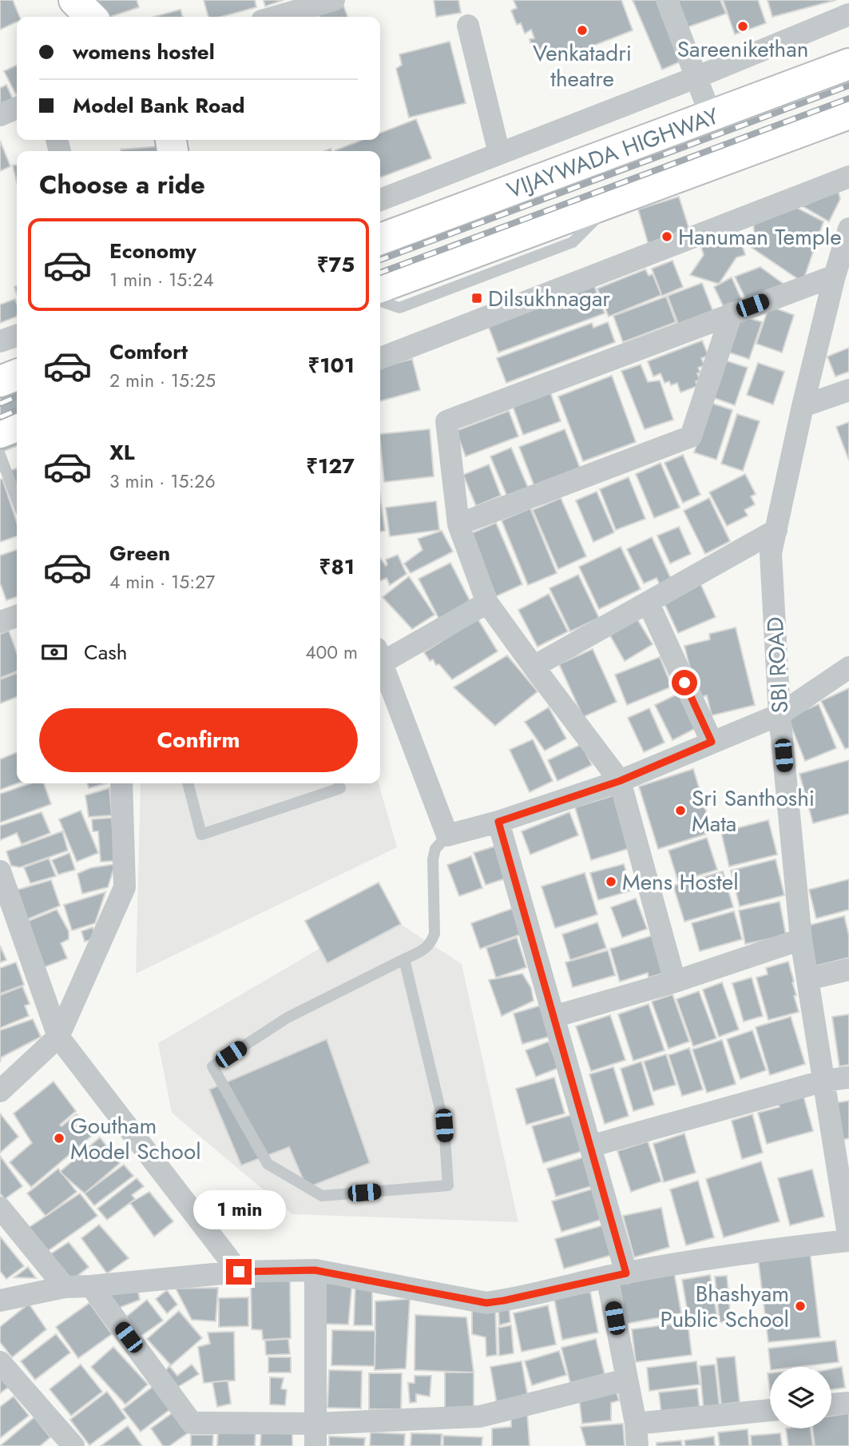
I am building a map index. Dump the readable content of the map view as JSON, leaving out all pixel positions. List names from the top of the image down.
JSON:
{
  "streets": {
    "main road": ["VIJAYWADA HIGHWAY"],
    "street": ["SBI ROAD"]
  },
  "places": {
    "other": [
      "Sareenikethan",
      "Venkatadri theatre",
      "Hanuman Temple",
      "Sri Santhoshi Mata",
      "Mens Hostel",
      "Goutham Model School",
      "Bhashyam Public School"
    ],
    "transit": ["Dilsukhnagar"]
  },
  "page": {
    "banner": ["womens hostel", "Model Bank Road"],
    "heading": "Choose a ride",
    "list": [
      {
        "name": "Economy",
        "note": "1 min · 15:24",
        "value": "₹75"
      },
      {
        "name": "Comfort",
        "note": "2 min · 15:25",
        "value": "₹101"
      },
      {
        "name": "XL",
        "note": "3 min · 15:26",
        "value": "₹127"
      },
      {
        "name": "Green",
        "note": "4 min · 15:27",
        "value": "₹81"
      }
    ],
    "pay": ["Cash", "400 m"],
    "buttons": "Confirm",
    "bubble": "1 min"
  }
}
